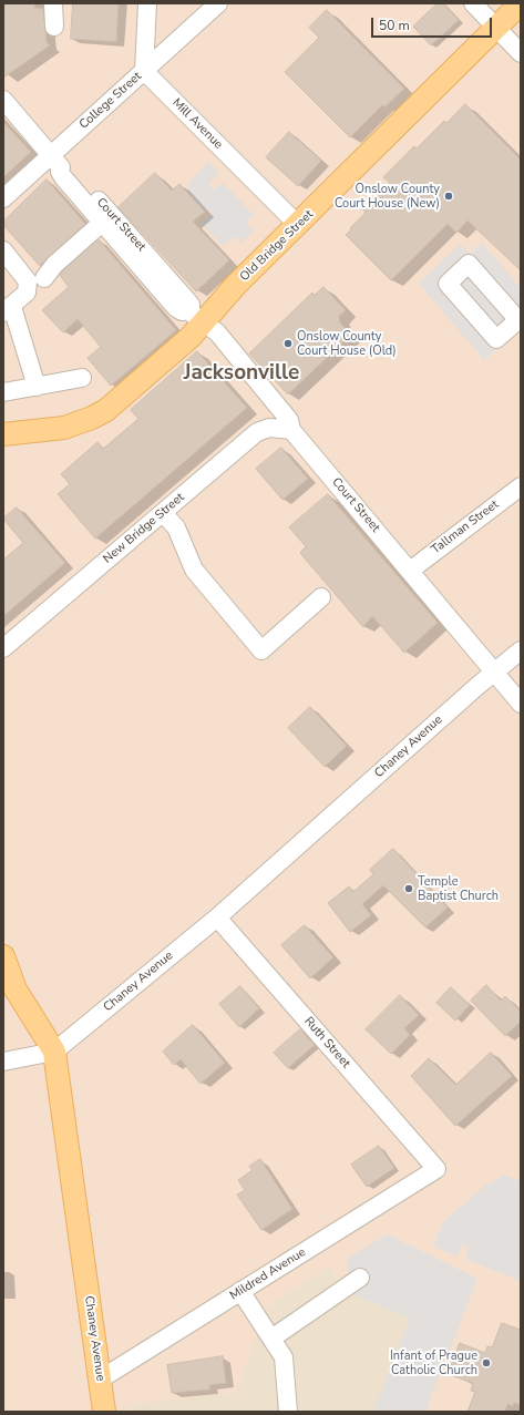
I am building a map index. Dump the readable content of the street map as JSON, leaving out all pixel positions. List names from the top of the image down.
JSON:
{
  "streets": {
    "main road": ["Old Bridge Street", "Chaney Avenue"],
    "street": [
      "College Street",
      "Mill Avenue",
      "Court Street",
      "Tallman Street",
      "New Bridge Street",
      "Ruth Street",
      "Mildred Avenue"
    ]
  },
  "crossings": [
    ["College Street", "Mill Avenue"],
    ["College Street", "Court Street"],
    ["Mill Avenue", "Old Bridge Street"],
    ["Court Street", "Old Bridge Street"],
    ["Court Street", "Tallman Street"],
    ["Court Street", "New Bridge Street"],
    ["Court Street", "Chaney Avenue"],
    ["Chaney Avenue", "Ruth Street"],
    ["Chaney Avenue", "Mildred Avenue"],
    ["Ruth Street", "Mildred Avenue"]
  ],
  "districts": ["Jacksonville"],
  "places": [
    "Onslow County Court House (New)",
    "Onslow County Court House (Old)",
    "Temple Baptist Church",
    "Infant of Prague Catholic Church"
  ],
  "scale_bar": "50 m"
}
